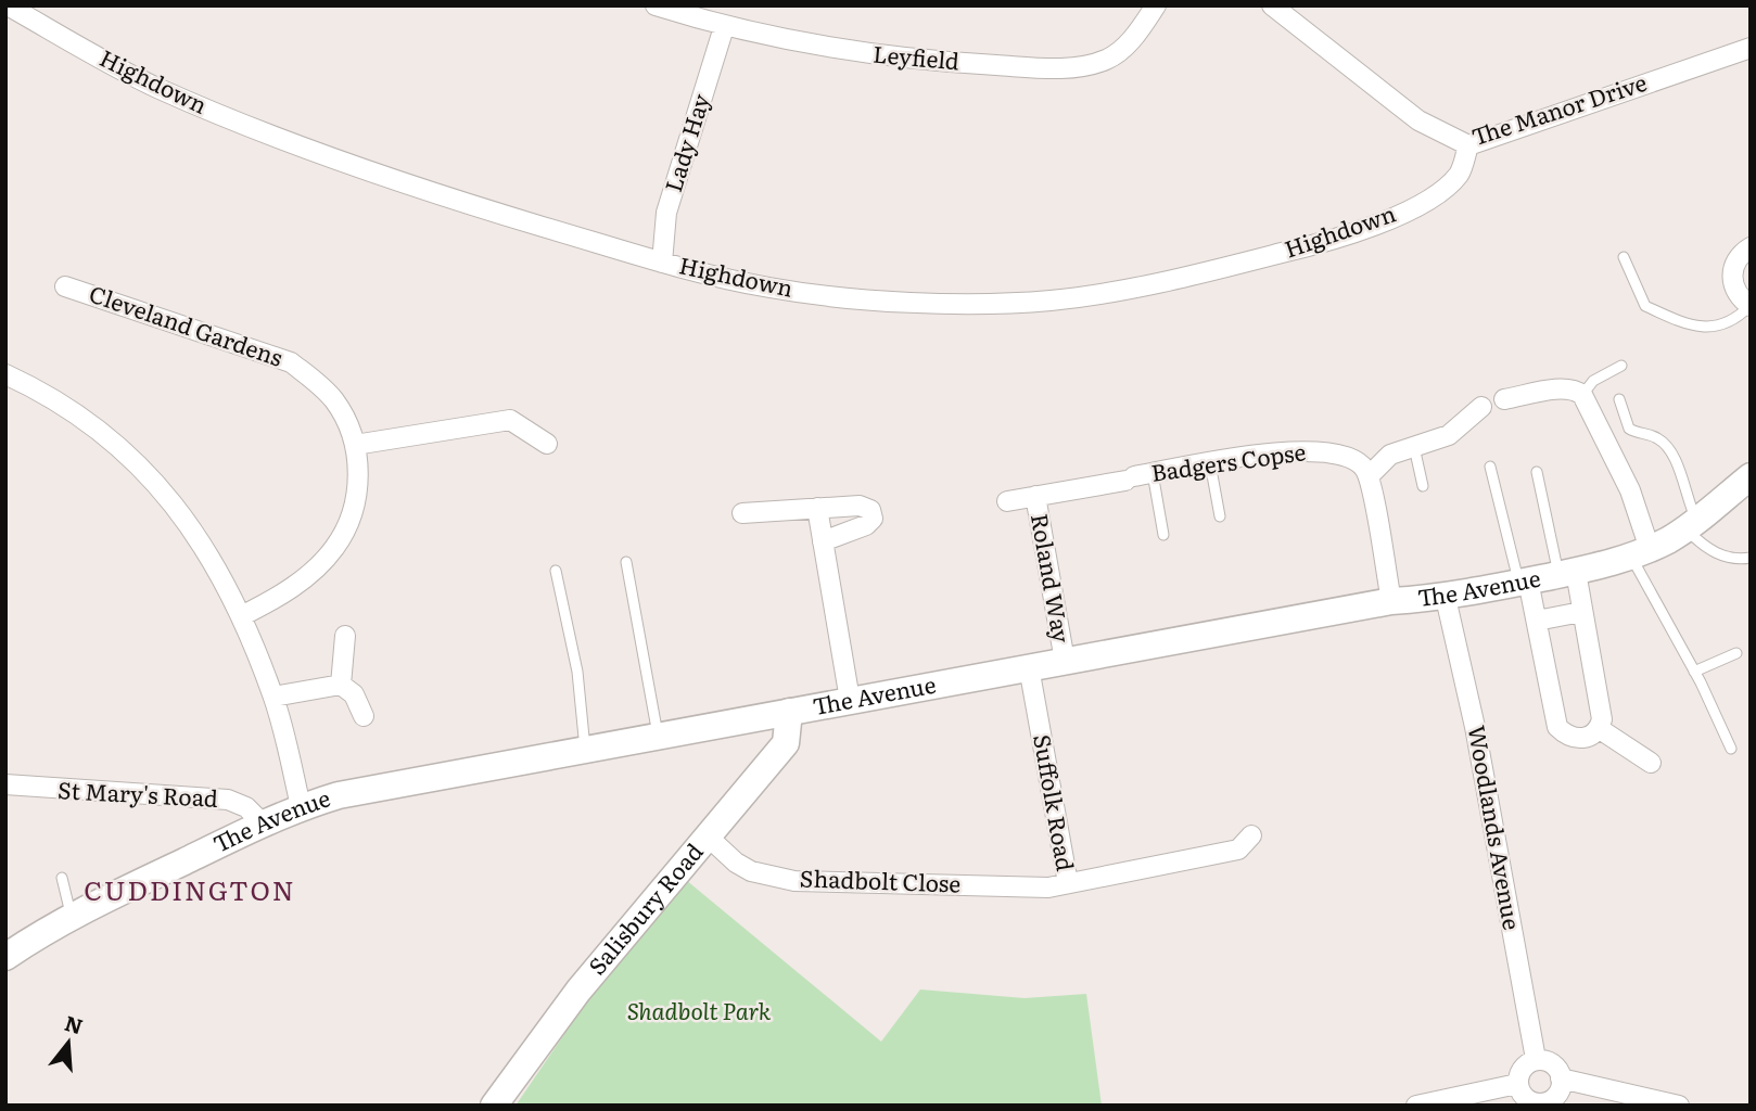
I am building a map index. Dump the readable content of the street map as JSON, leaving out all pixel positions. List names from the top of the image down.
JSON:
{
  "streets": {
    "street": [
      "Leyfield",
      "Highdown",
      "The Manor Drive",
      "Lady Hay",
      "Cleveland Gardens",
      "Badgers Copse",
      "Roland Way",
      "The Avenue",
      "St Mary's Road",
      "Suffolk Road",
      "Woodlands Avenue",
      "Shadbolt Close",
      "Salisbury Road"
    ]
  },
  "crossings": [
    ["Leyfield", "Lady Hay"],
    ["Highdown", "The Manor Drive"],
    ["Highdown", "Lady Hay"],
    ["Badgers Copse", "Roland Way"],
    ["Roland Way", "The Avenue"],
    ["The Avenue", "St Mary's Road"],
    ["The Avenue", "Suffolk Road"],
    ["The Avenue", "Woodlands Avenue"],
    ["The Avenue", "Salisbury Road"],
    ["Suffolk Road", "Shadbolt Close"],
    ["Shadbolt Close", "Salisbury Road"]
  ],
  "districts": ["CUDDINGTON"],
  "parks": ["Shadbolt Park"],
  "north": "top"
}
